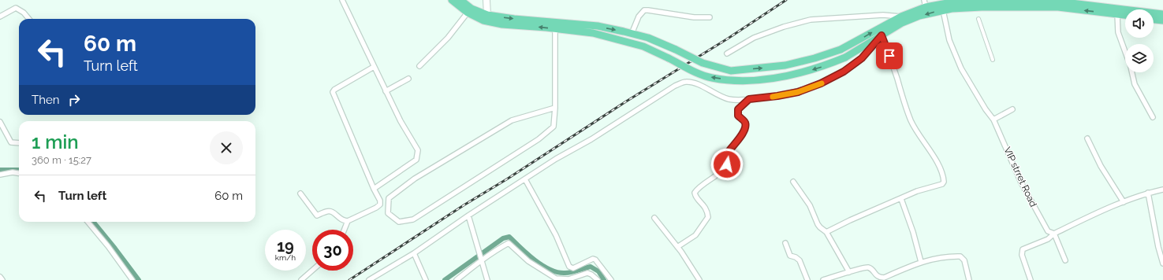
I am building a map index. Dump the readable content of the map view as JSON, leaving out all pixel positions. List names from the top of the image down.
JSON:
{
  "streets": {
    "street": ["VIP strret Road"]
  },
  "page": {
    "turn": ["60 m", "Turn left"],
    "then": "Then",
    "heading": ["1 min", "360 m · 15:27"],
    "list": [
      {
        "name": "Turn left",
        "value": "60 m"
      }
    ],
    "speed": "19 km/h",
    "limit": "30"
  }
}
